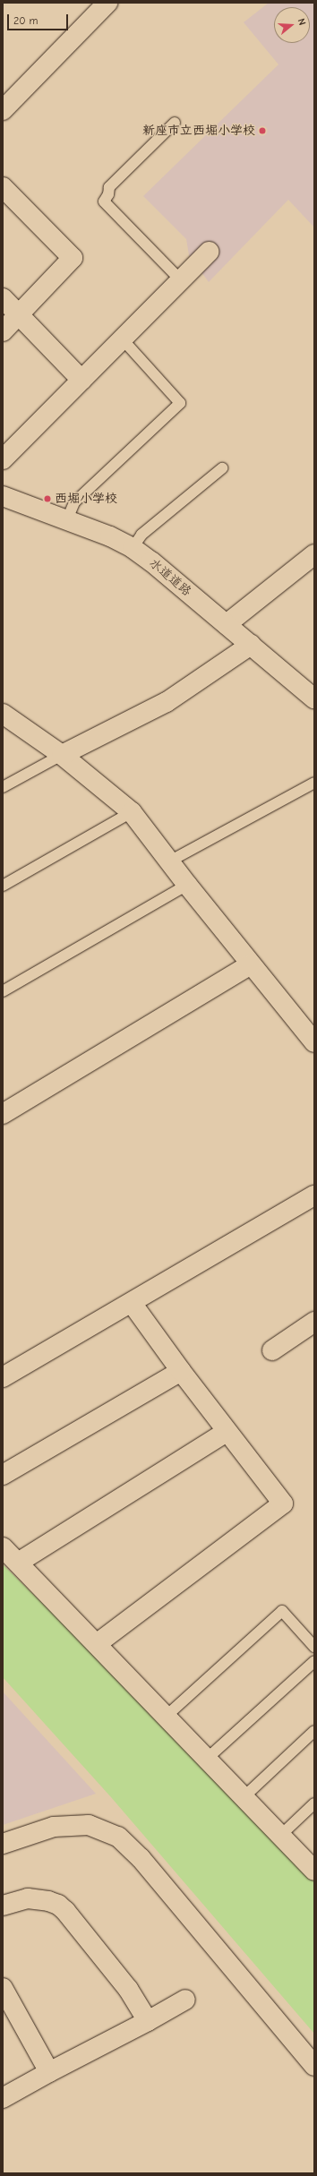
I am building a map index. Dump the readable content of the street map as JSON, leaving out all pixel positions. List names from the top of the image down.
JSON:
{
  "streets": {
    "street": ["水道道路"]
  },
  "places": ["新座市立西堀小学校", "西堀小学校"],
  "scale_bar": "20 m",
  "north": "right"
}
